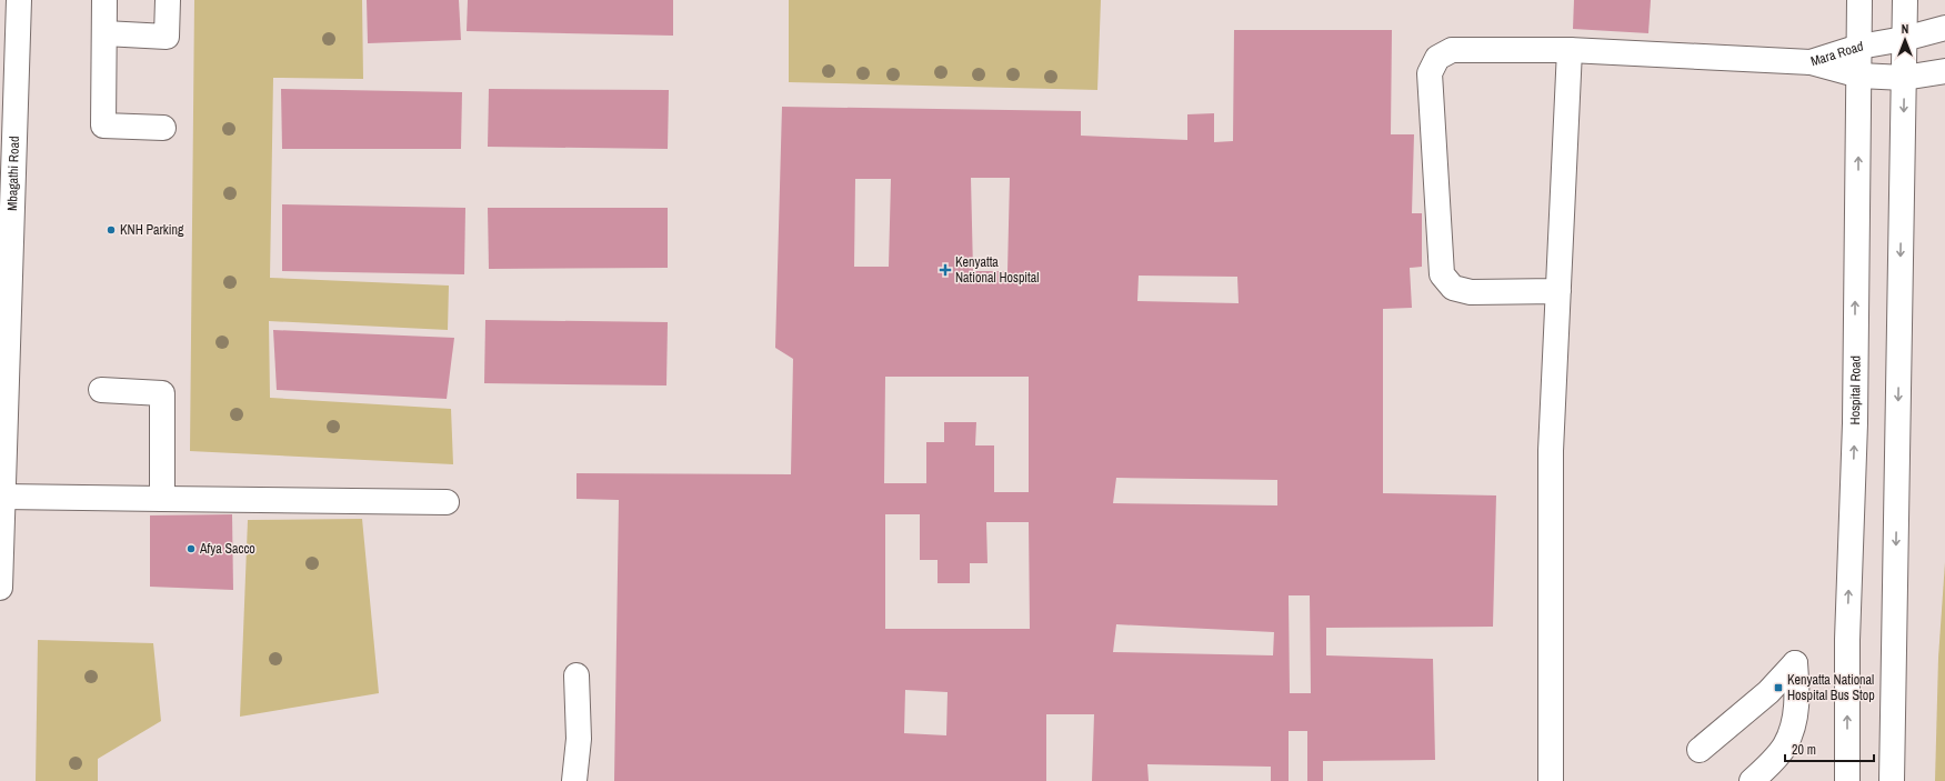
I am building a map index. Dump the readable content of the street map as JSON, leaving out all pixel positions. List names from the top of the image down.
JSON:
{
  "streets": {
    "street": ["Mara Road", "Mbagathi Road", "Hospital Road"]
  },
  "crossings": [
    ["Mara Road", "Hospital Road"]
  ],
  "places": {
    "other": ["KNH Parking", "Afya Sacco"],
    "health": ["Kenyatta National Hospital"],
    "transit": ["Kenyatta National Hospital Bus Stop"]
  },
  "scale_bar": "20 m",
  "north": "top"
}
